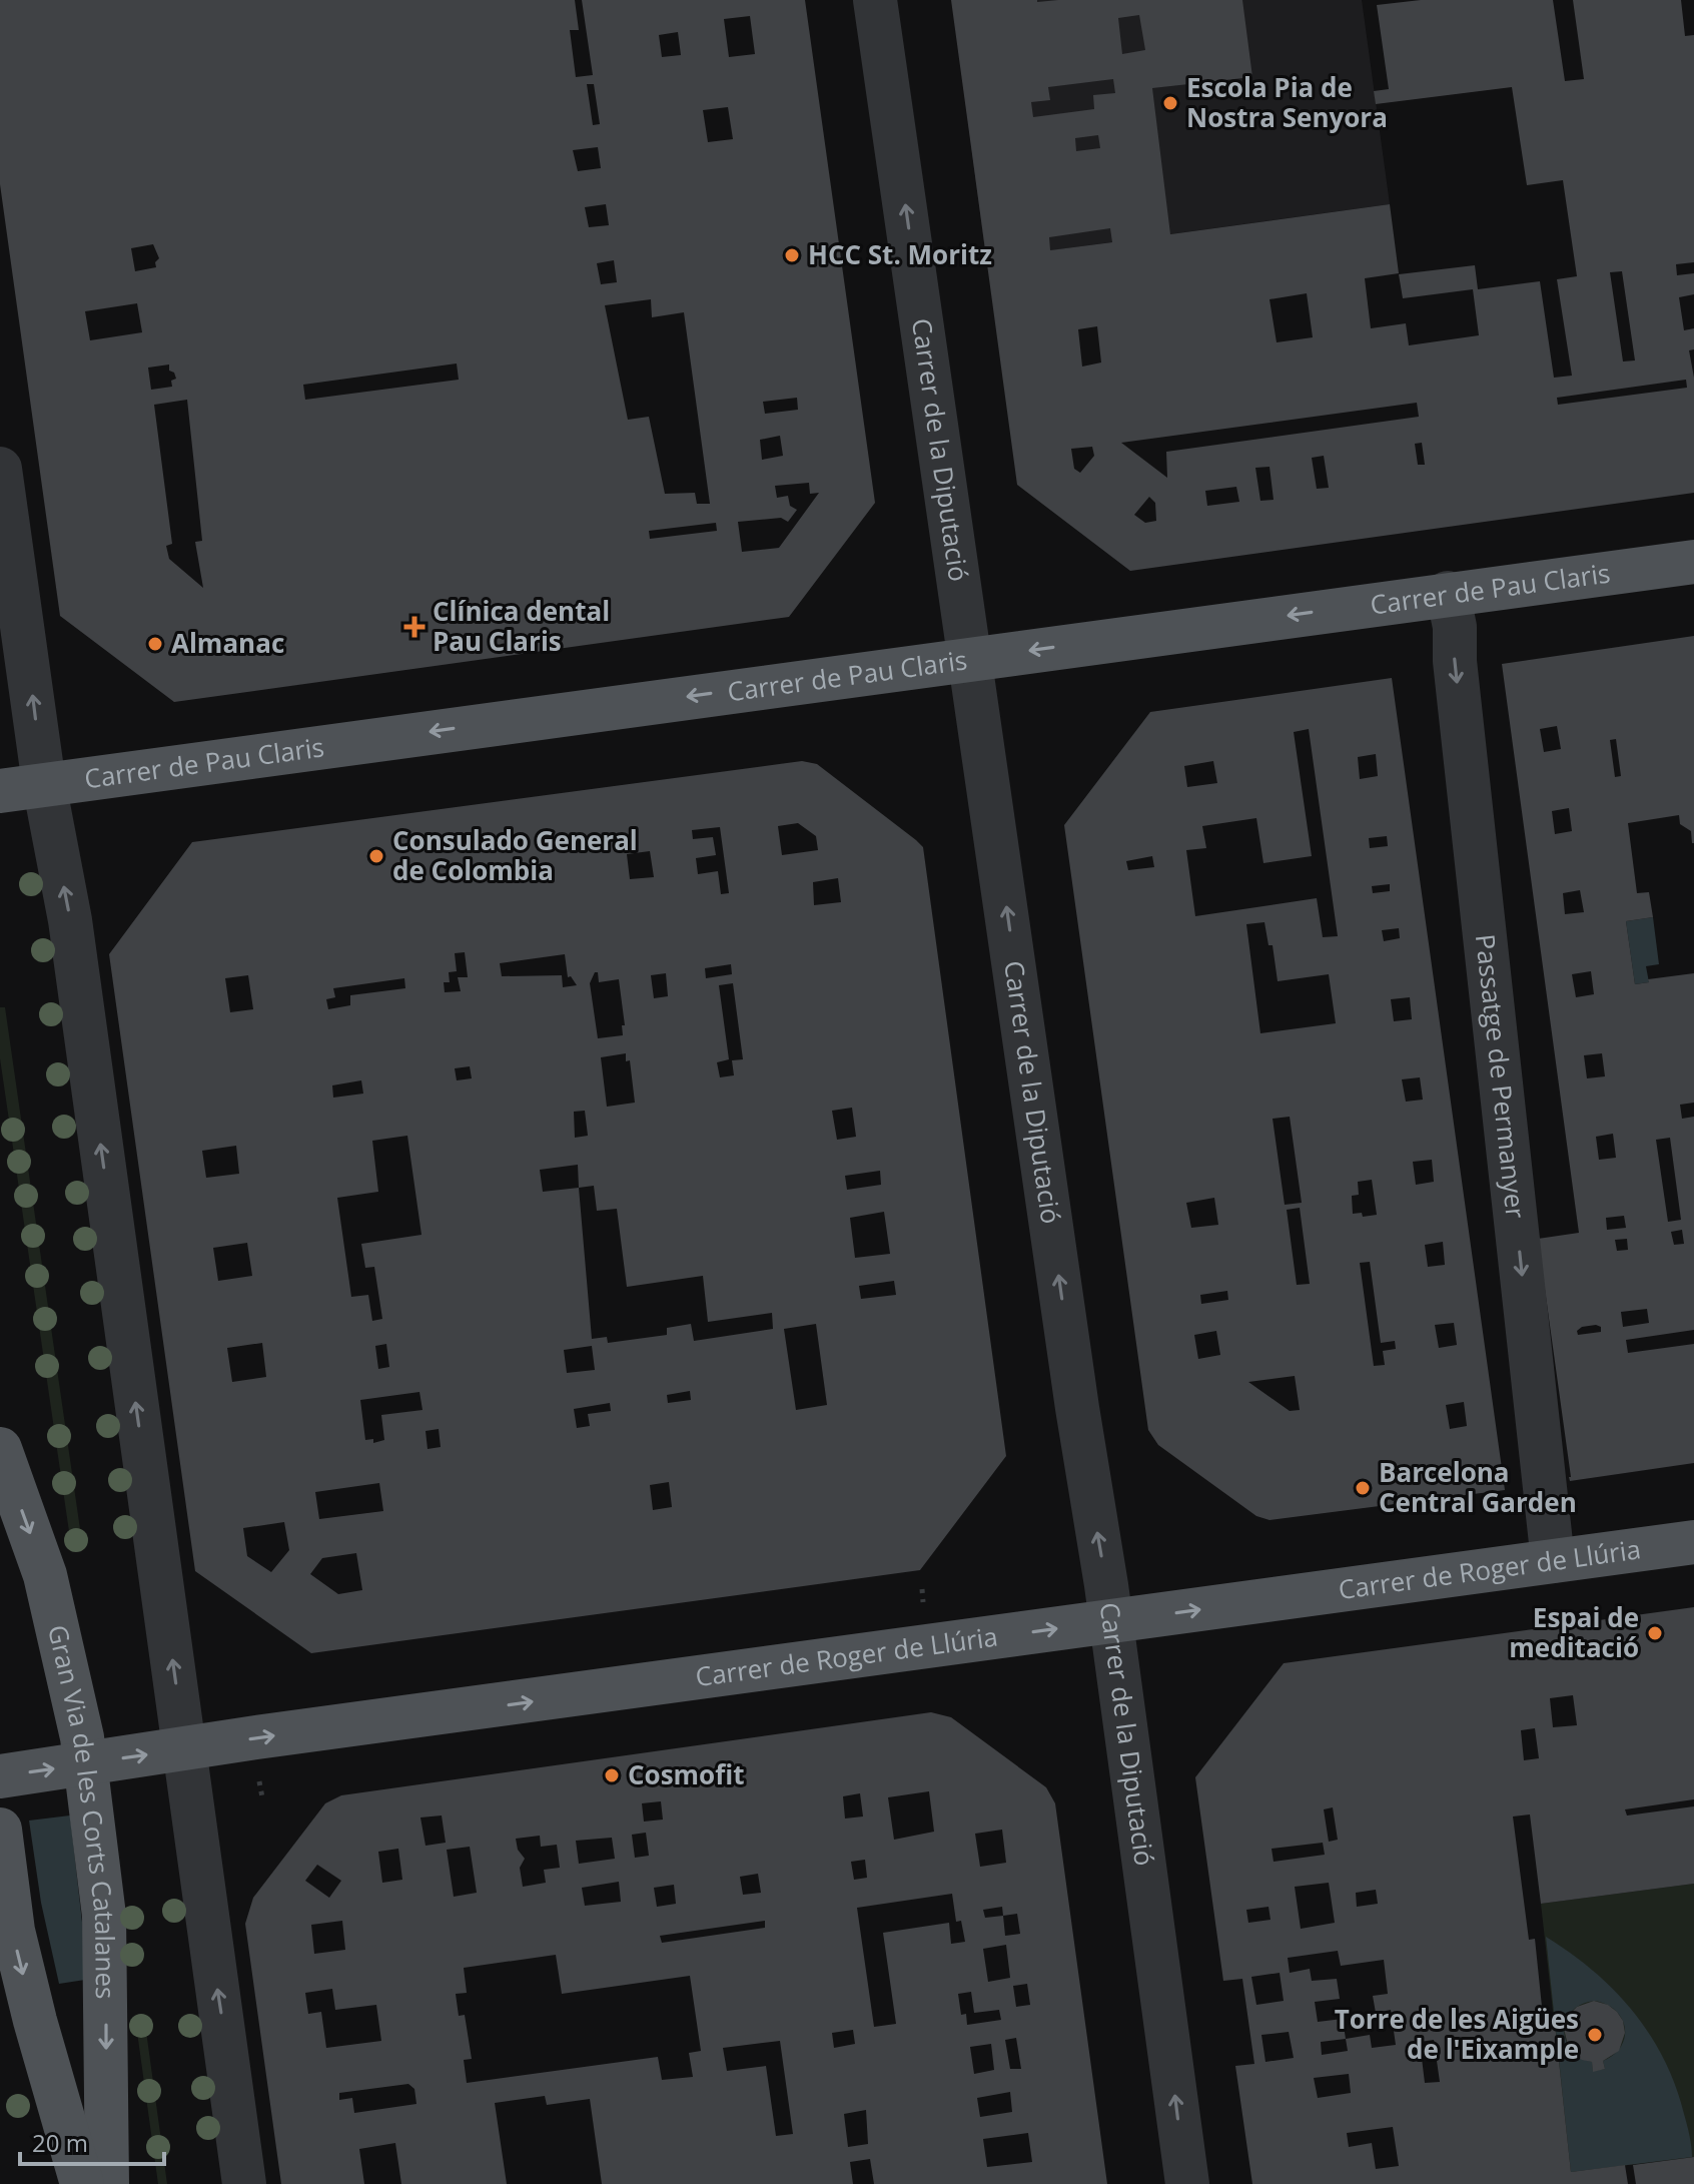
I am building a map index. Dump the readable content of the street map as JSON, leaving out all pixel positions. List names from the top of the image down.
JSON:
{
  "streets": {
    "main road": ["Carrer de Pau Claris", "Carrer de Roger de Llúria", "Gran Via de les Corts Catalanes"],
    "street": ["Carrer de la Diputació", "Passatge de Permanyer"]
  },
  "crossings": [
    ["Carrer de la Diputació", "Carrer de Pau Claris"],
    ["Carrer de la Diputació", "Carrer de Roger de Llúria"],
    ["Carrer de Pau Claris", "Passatge de Permanyer"],
    ["Passatge de Permanyer", "Carrer de Roger de Llúria"],
    ["Carrer de Roger de Llúria", "Gran Via de les Corts Catalanes"]
  ],
  "one_way": [
    "Carrer de la Diputació",
    "Carrer de Pau Claris",
    "Passatge de Permanyer",
    "Carrer de Roger de Llúria"
  ],
  "places": {
    "other": [
      "Escola Pia de Nostra Senyora",
      "HCC St. Moritz",
      "Almanac",
      "Consulado General de Colombia",
      "Barcelona Central Garden",
      "Espai de meditació",
      "Cosmofit",
      "Torre de les Aigües de l'Eixample"
    ],
    "health": ["Clínica dental Pau Claris"]
  },
  "scale_bar": "20 m"
}
